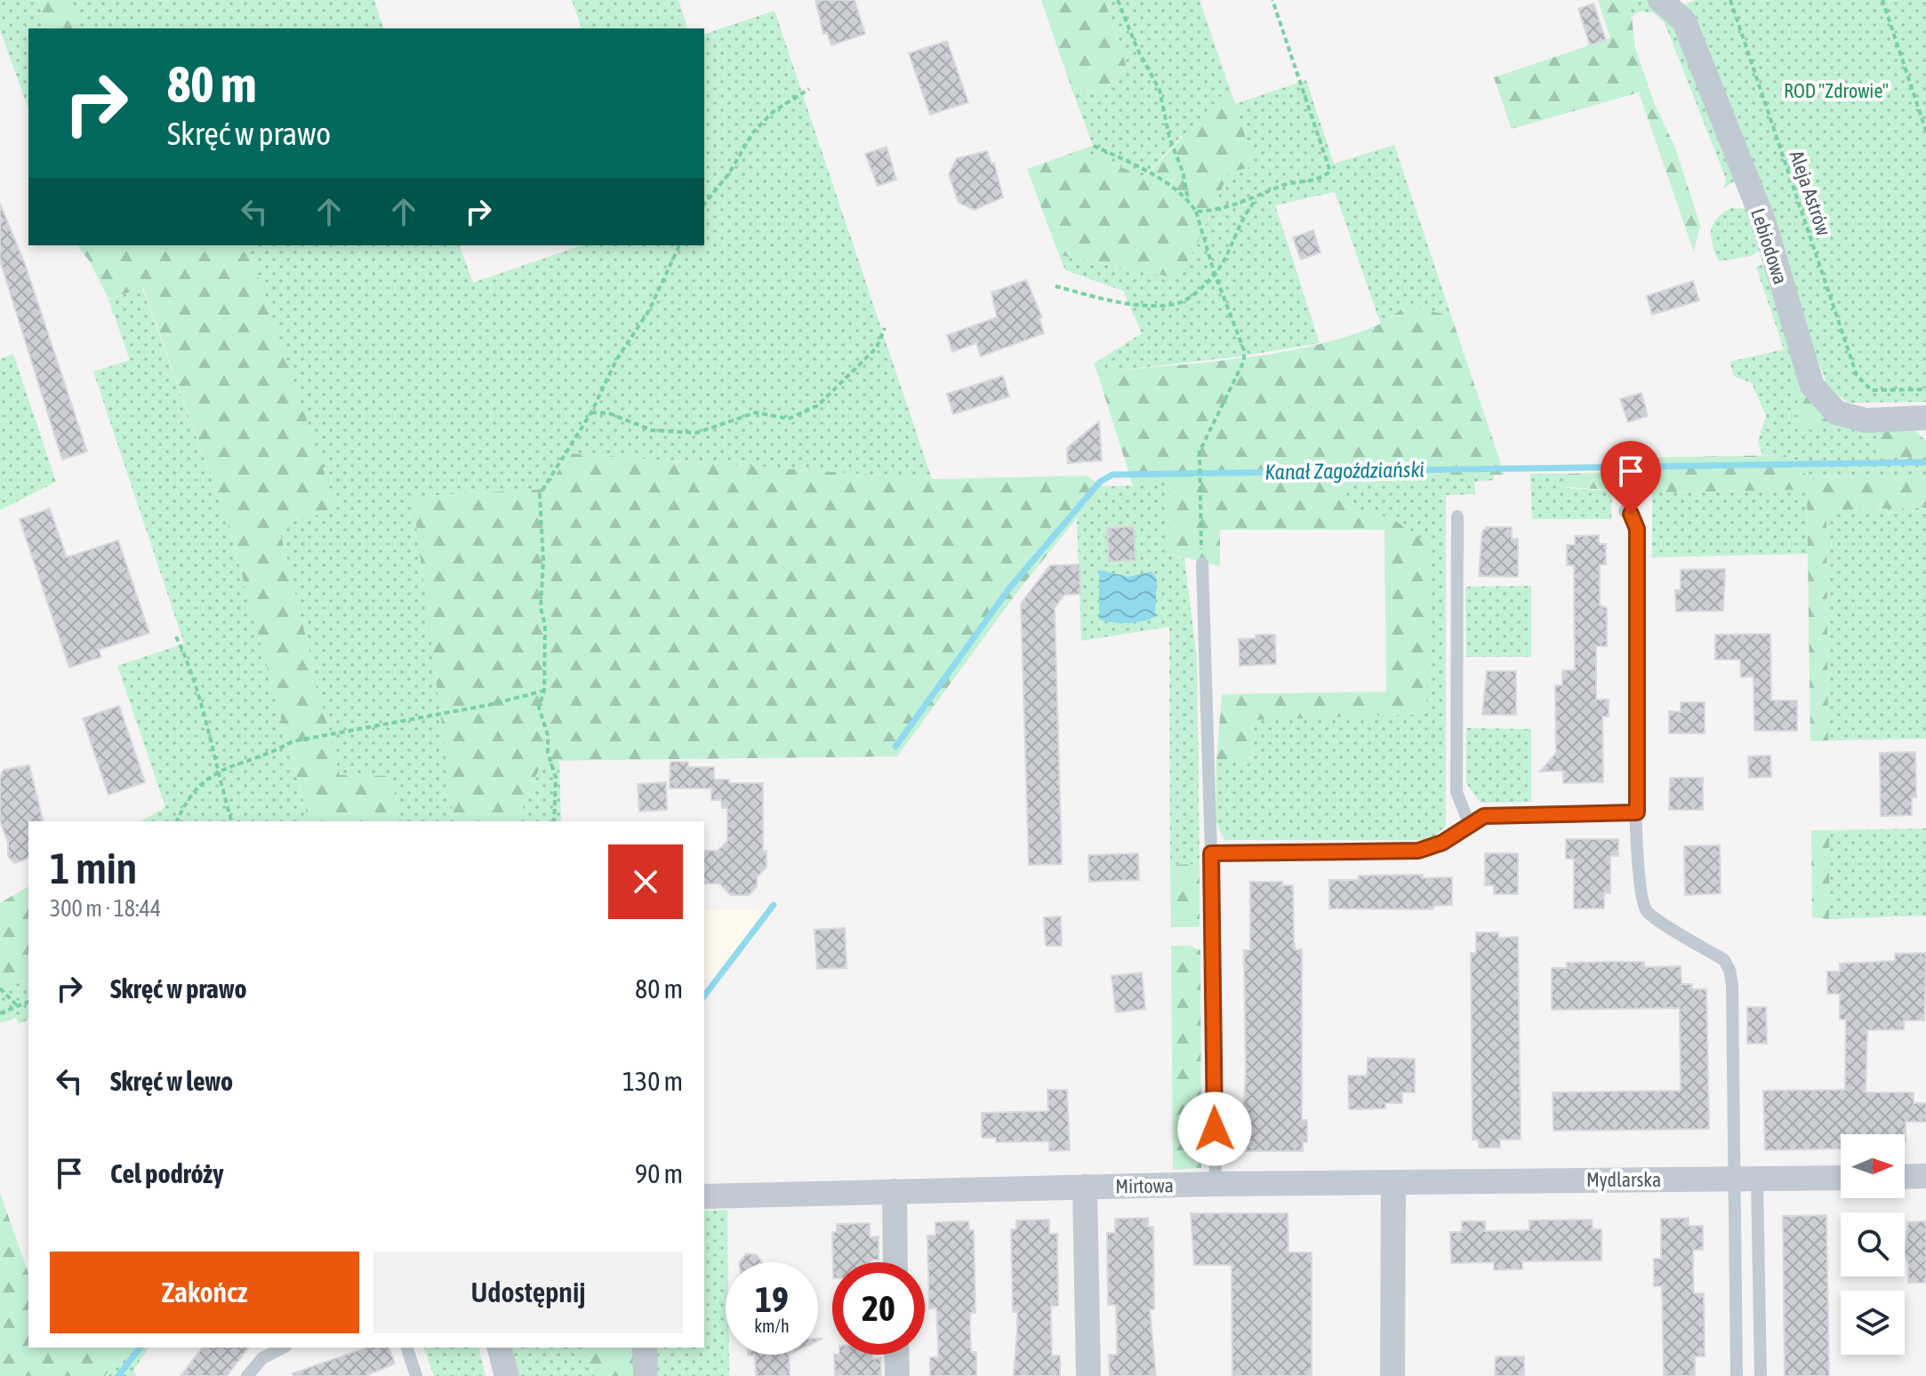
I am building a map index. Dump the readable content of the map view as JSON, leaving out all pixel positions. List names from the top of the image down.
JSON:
{
  "streets": {
    "street": ["Lebiodowa", "Mydlarska", "Mirtowa"],
    "path": ["Aleja Astrów"]
  },
  "crossings": [
    ["Mydlarska", "Mirtowa"]
  ],
  "water": ["Kanał Zagoździański"],
  "parks": ["ROD \"Zdrowie\""],
  "north": "right",
  "page": {
    "turn": ["80 m", "Skręć w prawo"],
    "heading": ["1 min", "300 m · 18:44"],
    "list": [
      {
        "name": "Skręć w prawo",
        "value": "80 m"
      },
      {
        "name": "Skręć w lewo",
        "value": "130 m"
      },
      {
        "name": "Cel podróży",
        "value": "90 m"
      }
    ],
    "buttons": ["Zakończ", "Udostępnij"],
    "speed": "19 km/h",
    "limit": "20"
  }
}
